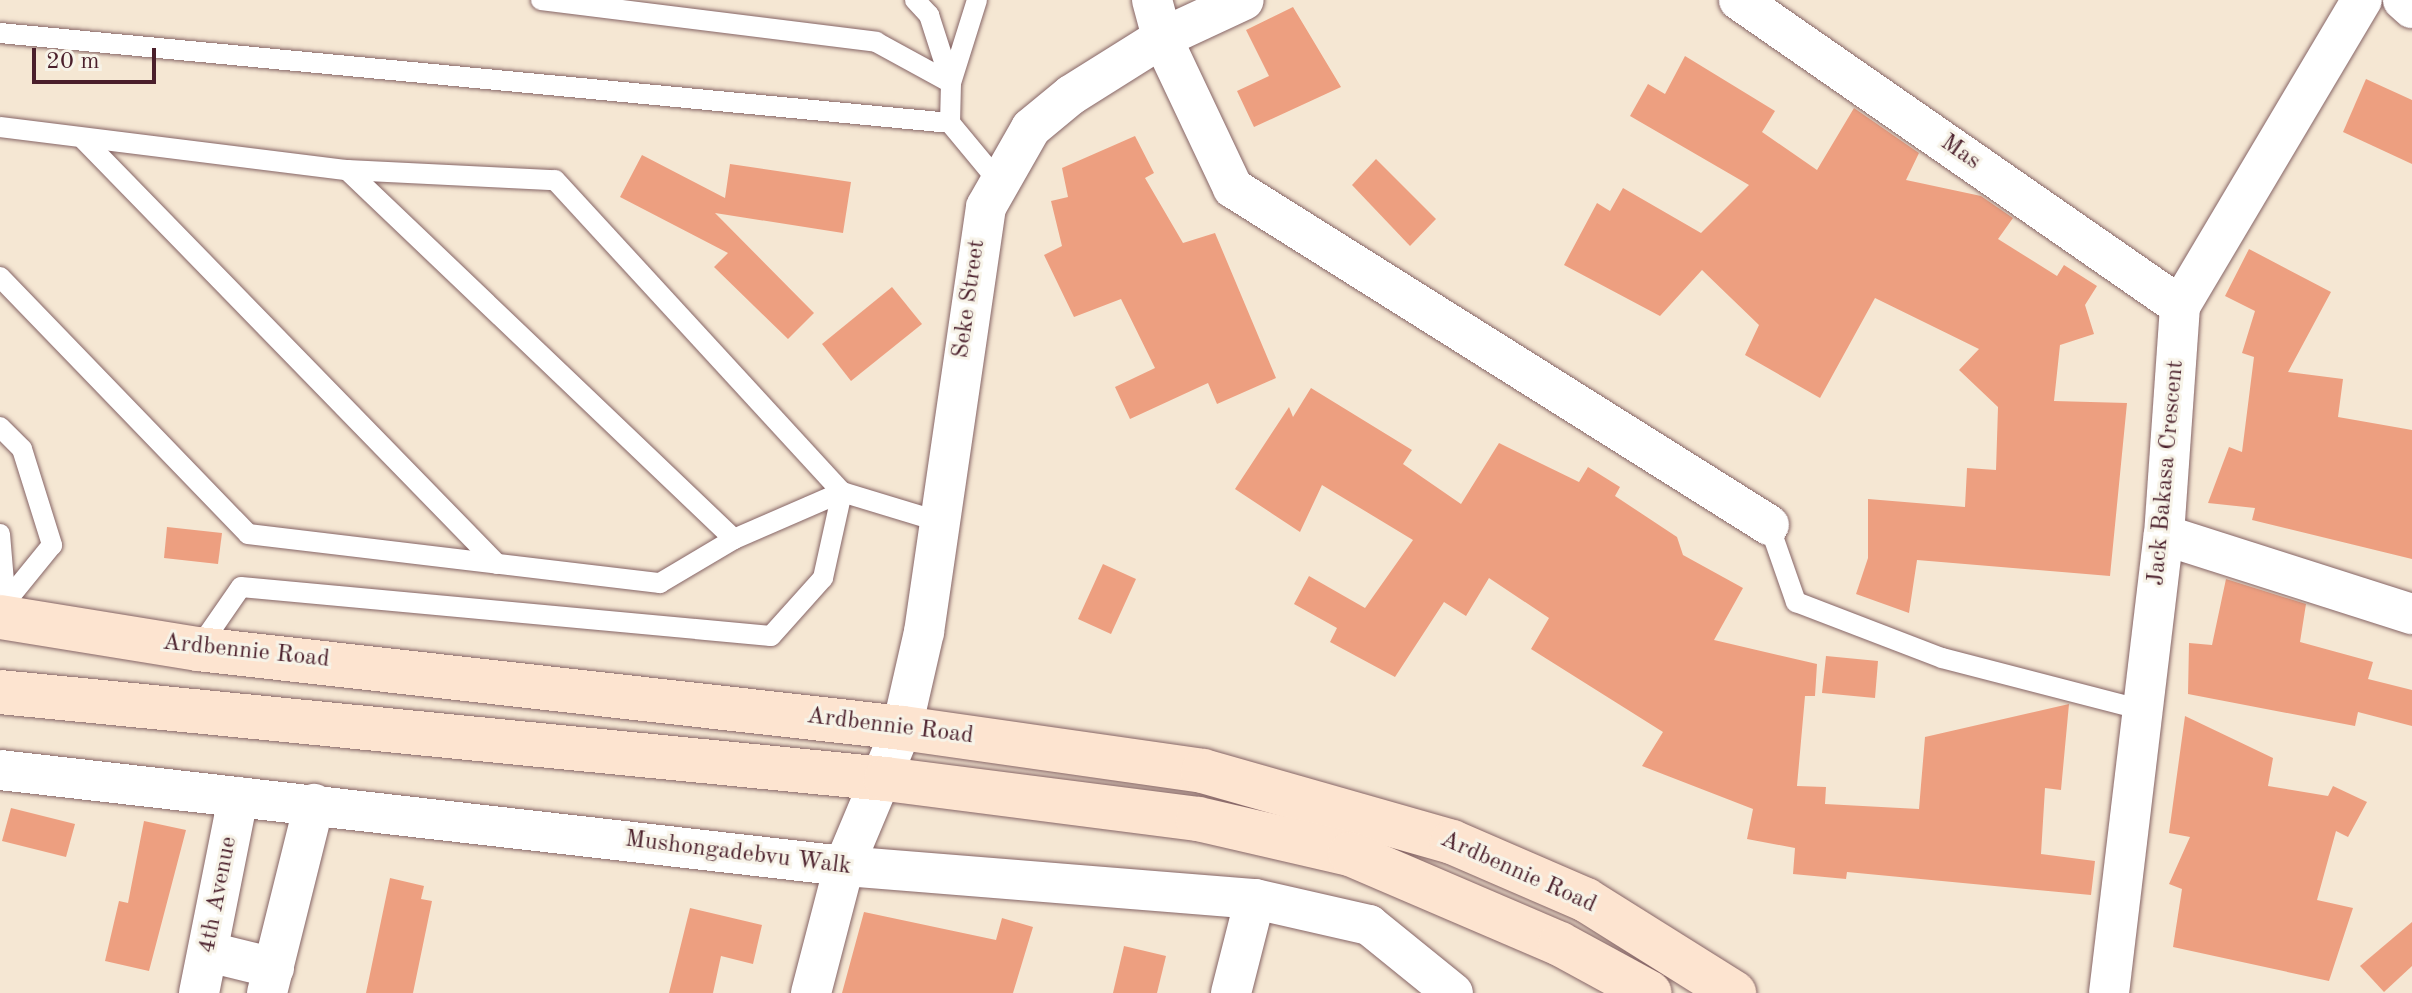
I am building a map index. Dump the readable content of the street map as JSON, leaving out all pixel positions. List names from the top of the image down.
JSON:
{
  "streets": {
    "main road": ["Ardbennie Road"],
    "street": [
      "Mas",
      "Seke Street",
      "Jack Bakasa Crescent",
      "Mushongadebvu Walk",
      "4th Avenue"
    ]
  },
  "crossings": [
    ["Mas", "Jack Bakasa Crescent"],
    ["Seke Street", "Ardbennie Road"],
    ["Seke Street", "Mushongadebvu Walk"],
    ["Mushongadebvu Walk", "4th Avenue"]
  ],
  "scale_bar": "20 m"
}
